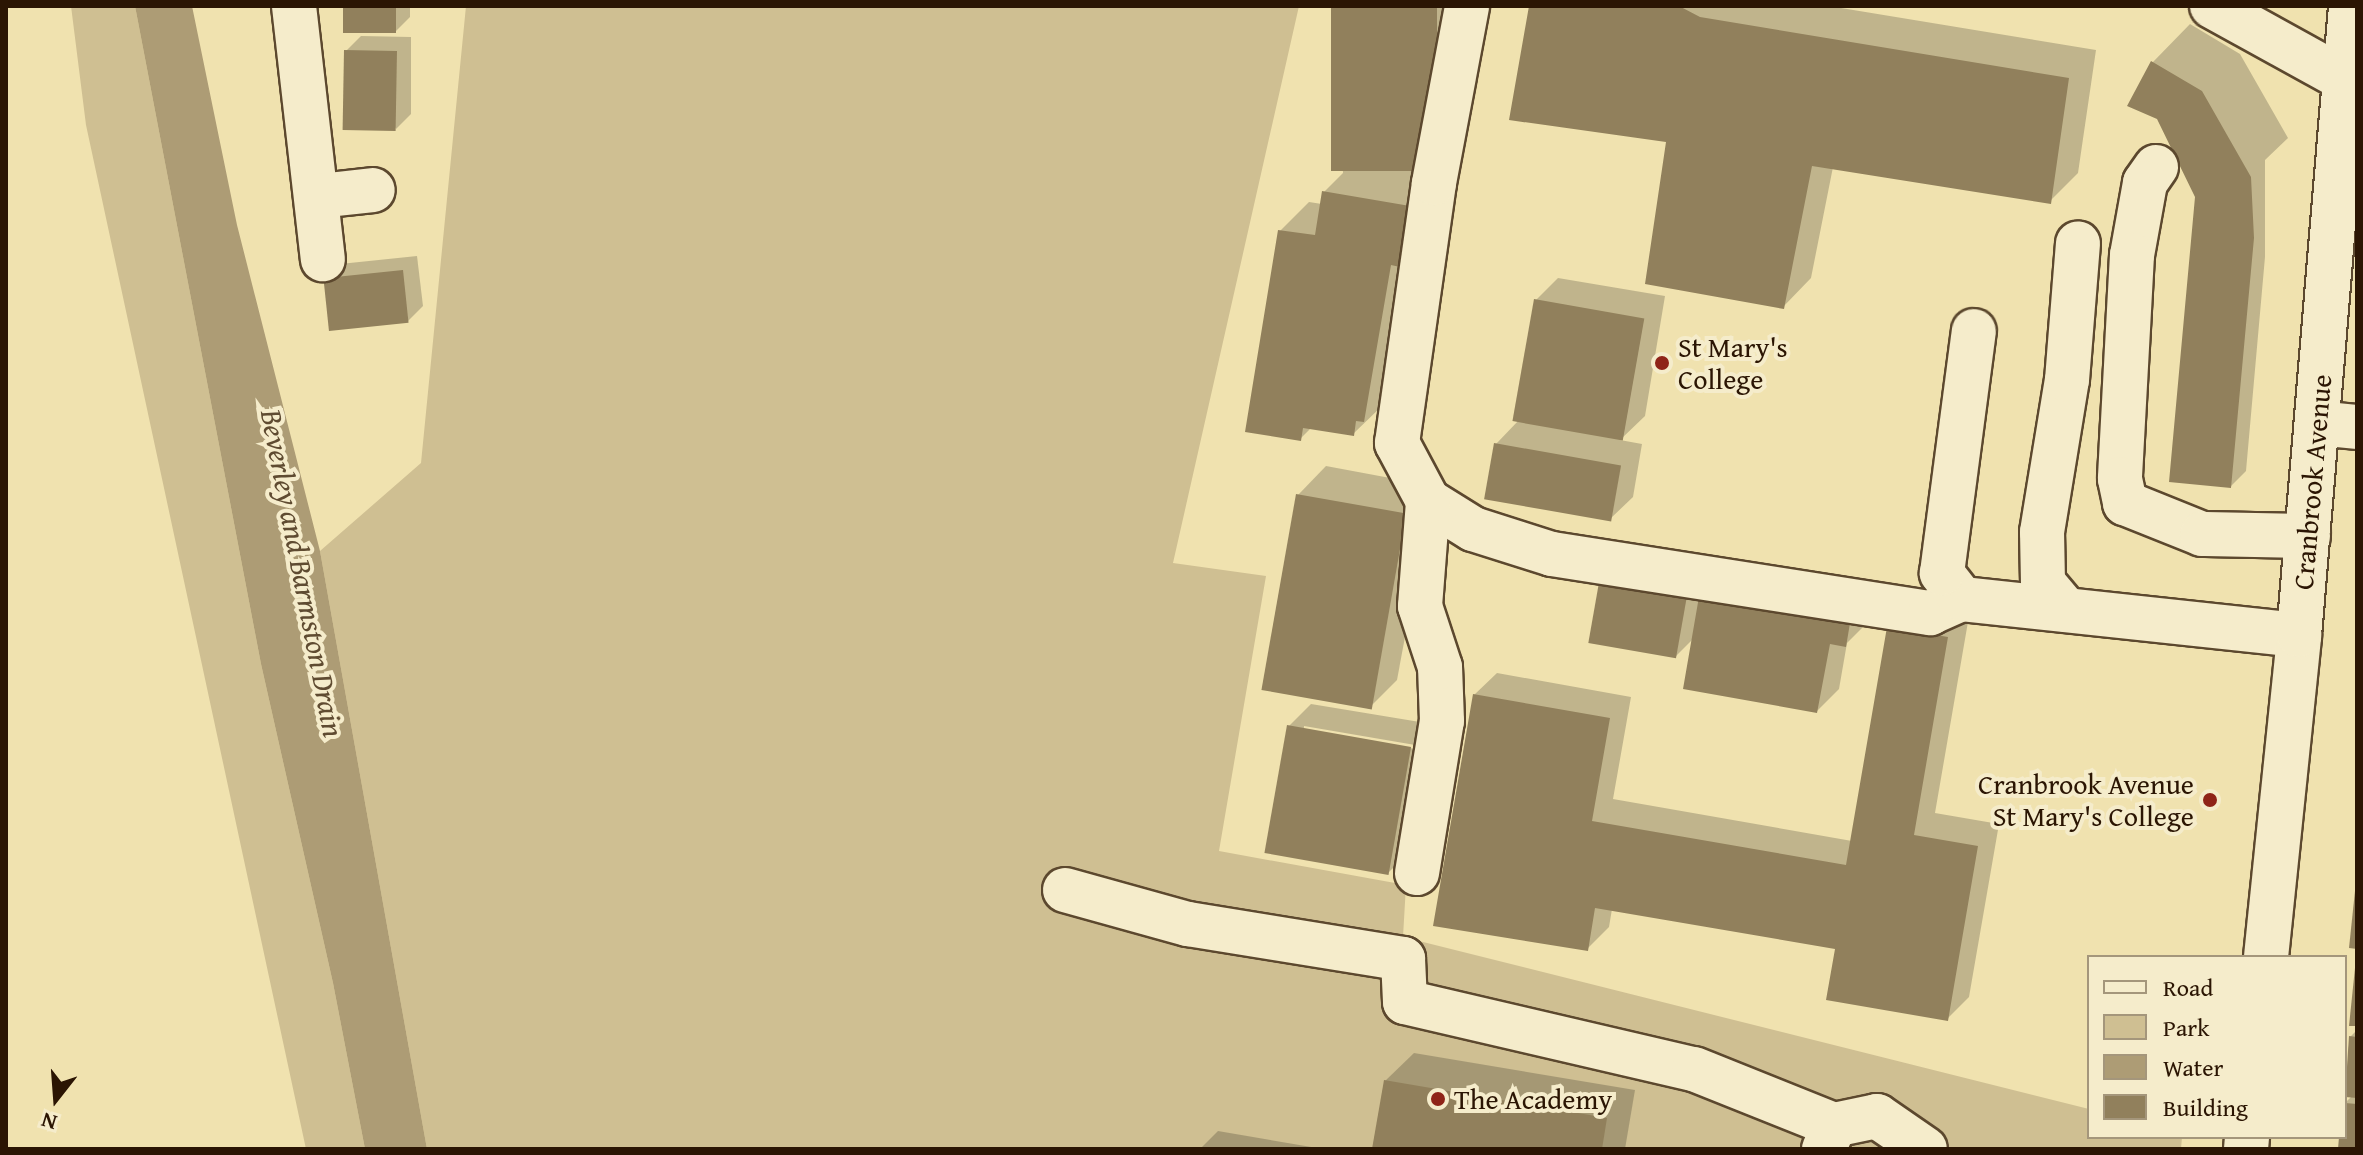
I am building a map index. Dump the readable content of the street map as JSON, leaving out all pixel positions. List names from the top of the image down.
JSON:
{
  "streets": {
    "street": ["Cranbrook Avenue"]
  },
  "water": ["Beverley and Barmston Drain"],
  "places": ["St Mary's College", "Cranbrook Avenue St Mary's College", "The Academy"],
  "legend": [
    "Road",
    "Park",
    "Water",
    "Building"
  ],
  "north": "bottom"
}
